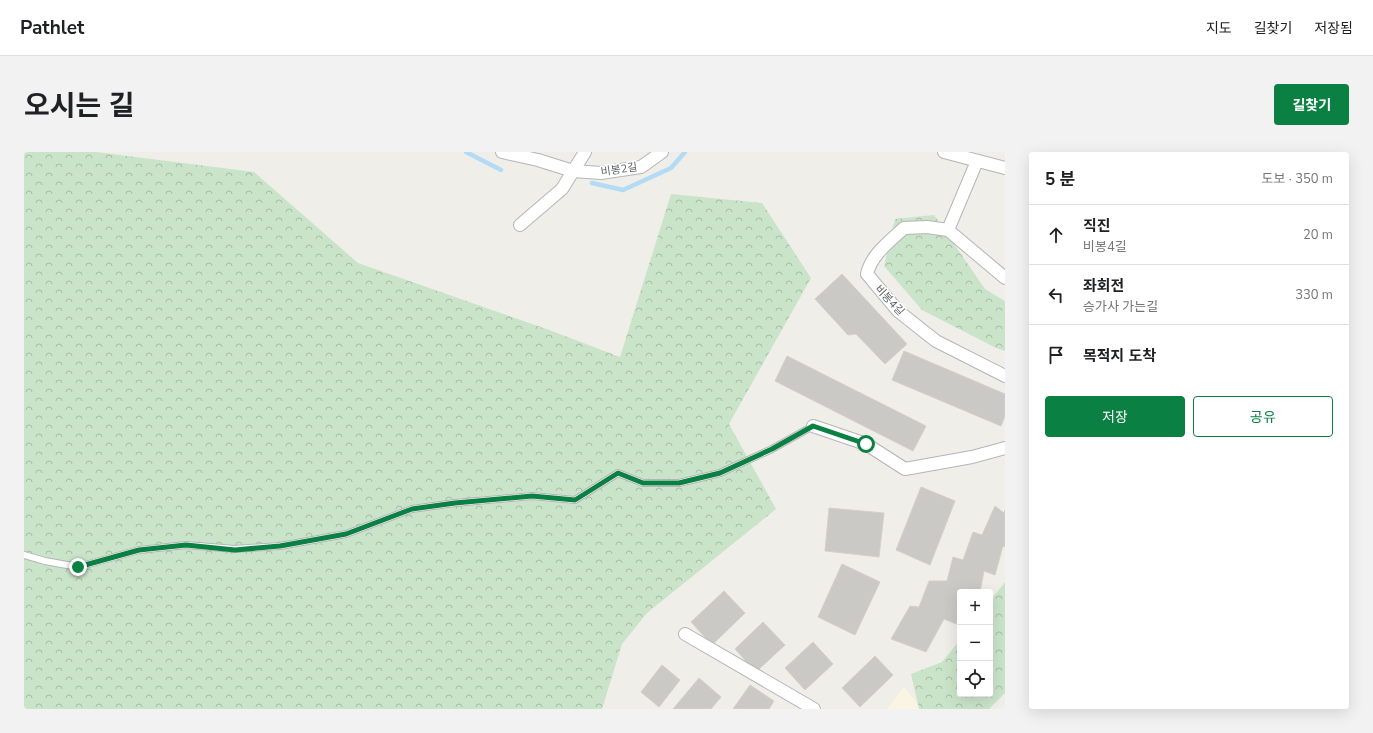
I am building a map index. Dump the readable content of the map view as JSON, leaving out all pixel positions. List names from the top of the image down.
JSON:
{
  "streets": {
    "street": ["비봉2길", "비봉4길"]
  },
  "page": {
    "header": "Pathlet",
    "nav": ["지도", "길찾기", "저장됨"],
    "title": "오시는 길",
    "buttons": [
      "길찾기",
      ["저장", "공유"]
    ],
    "heading": ["5 분", "도보 · 350 m"],
    "list": [
      ["직진", "비봉4길", "20 m"],
      ["좌회전", "승가사 가는길", "330 m"],
      "목적지 도착"
    ],
    "map_buttons": ["+", "−"]
  }
}
